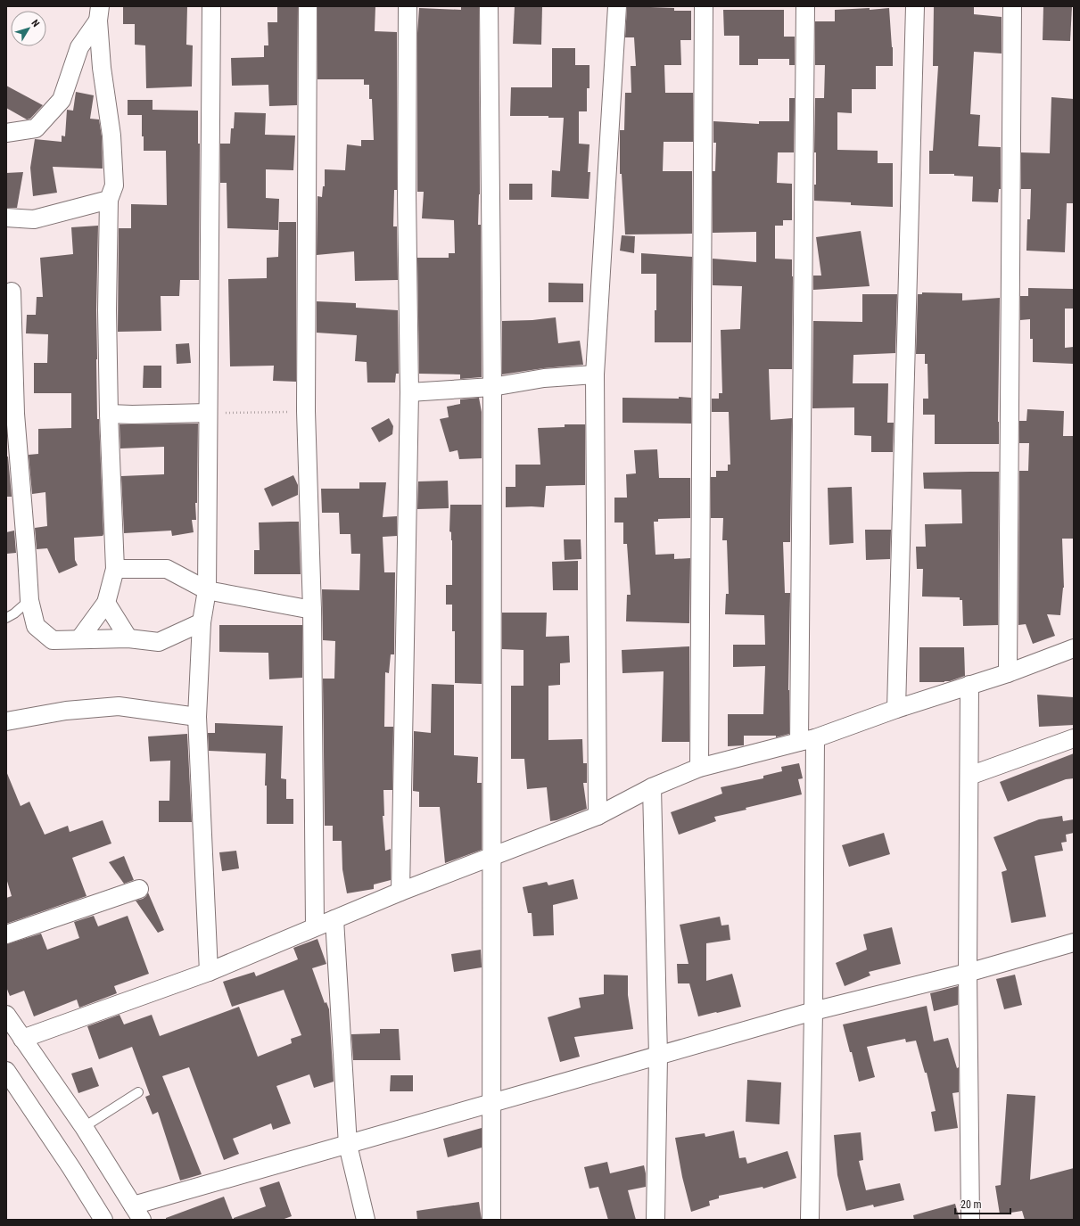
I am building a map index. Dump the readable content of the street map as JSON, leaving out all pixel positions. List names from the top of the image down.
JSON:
{
  "scale_bar": "20 m",
  "north": "top right"
}
